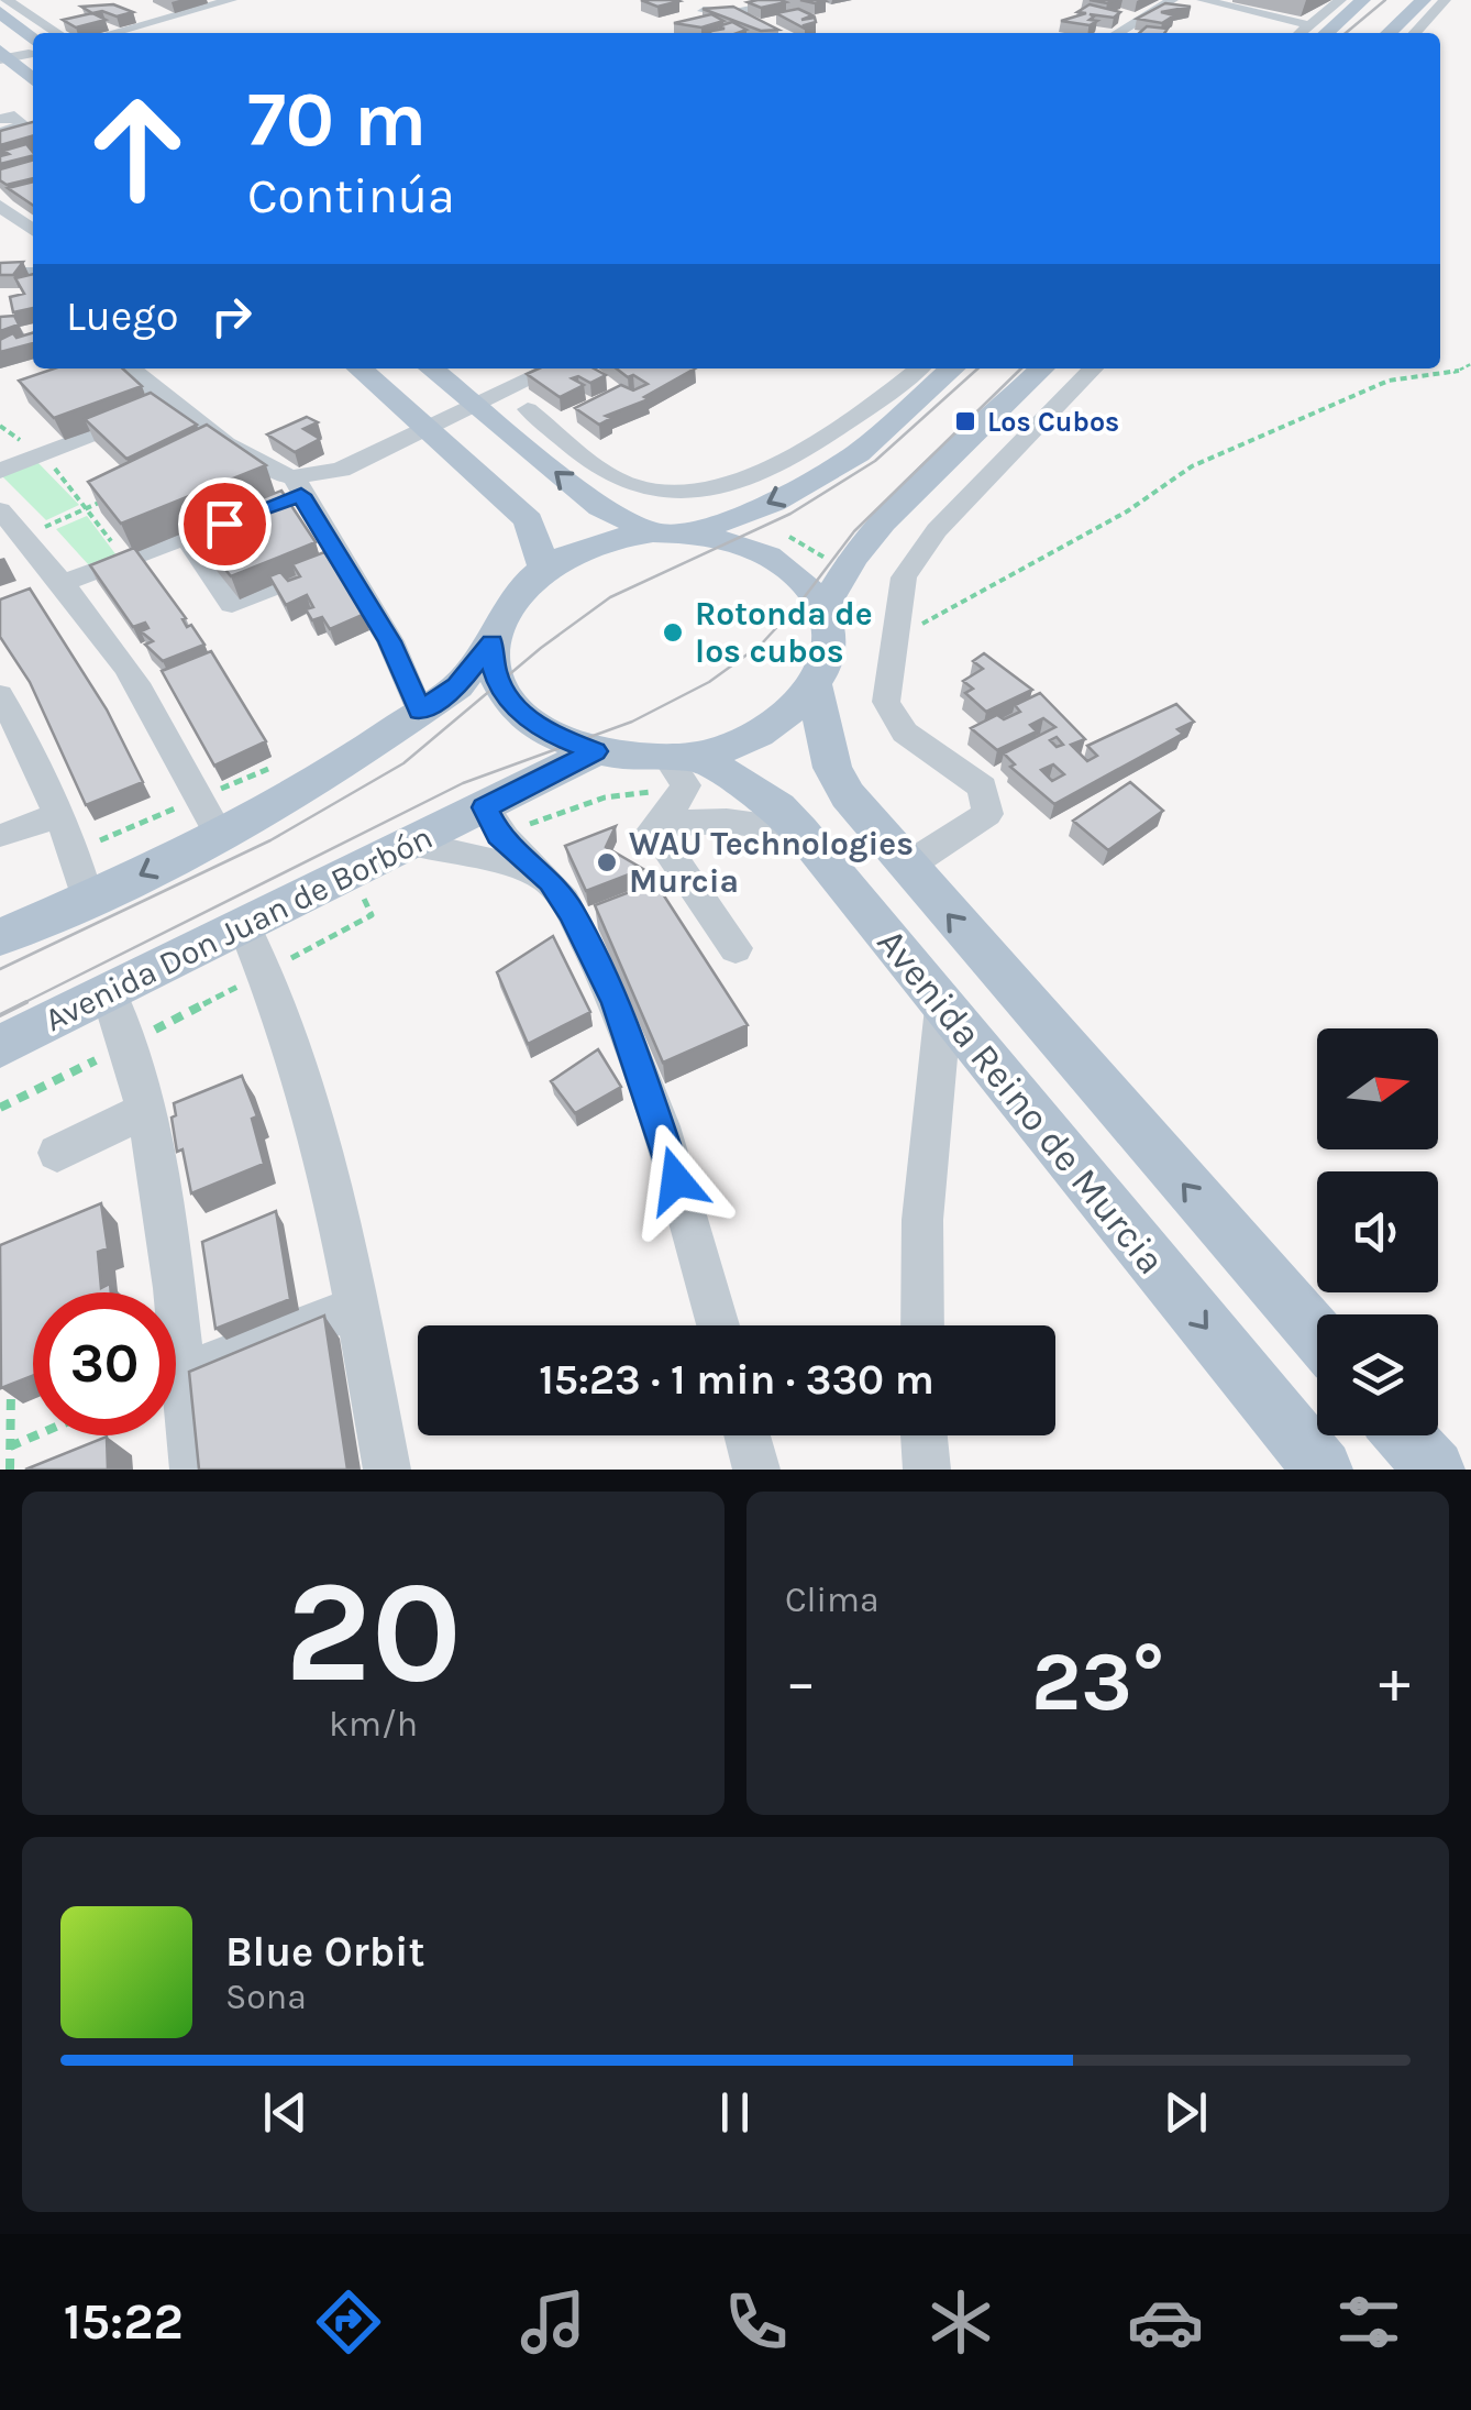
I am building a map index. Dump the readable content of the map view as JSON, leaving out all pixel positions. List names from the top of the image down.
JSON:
{
  "streets": {
    "main road": ["Avenida Don Juan de Borbón", "Avenida Reino de Murcia"]
  },
  "crossings": [
    ["Avenida Don Juan de Borbón", "Avenida Reino de Murcia"]
  ],
  "places": {
    "transit": ["Los Cubos"],
    "other": ["Rotonda de los cubos", "WAU Technologies Murcia"]
  },
  "north": "right",
  "page": {
    "turn": ["70 m", "Continúa"],
    "then": "Luego",
    "limit": "30",
    "trip": "15:23 · 1 min · 330 m",
    "tile": [
      ["20", "km/h"],
      "Clima"
    ],
    "heat": ["−", "23°", "+"],
    "song": ["Blue Orbit", "Sona"],
    "tabs": "15:22"
  }
}
